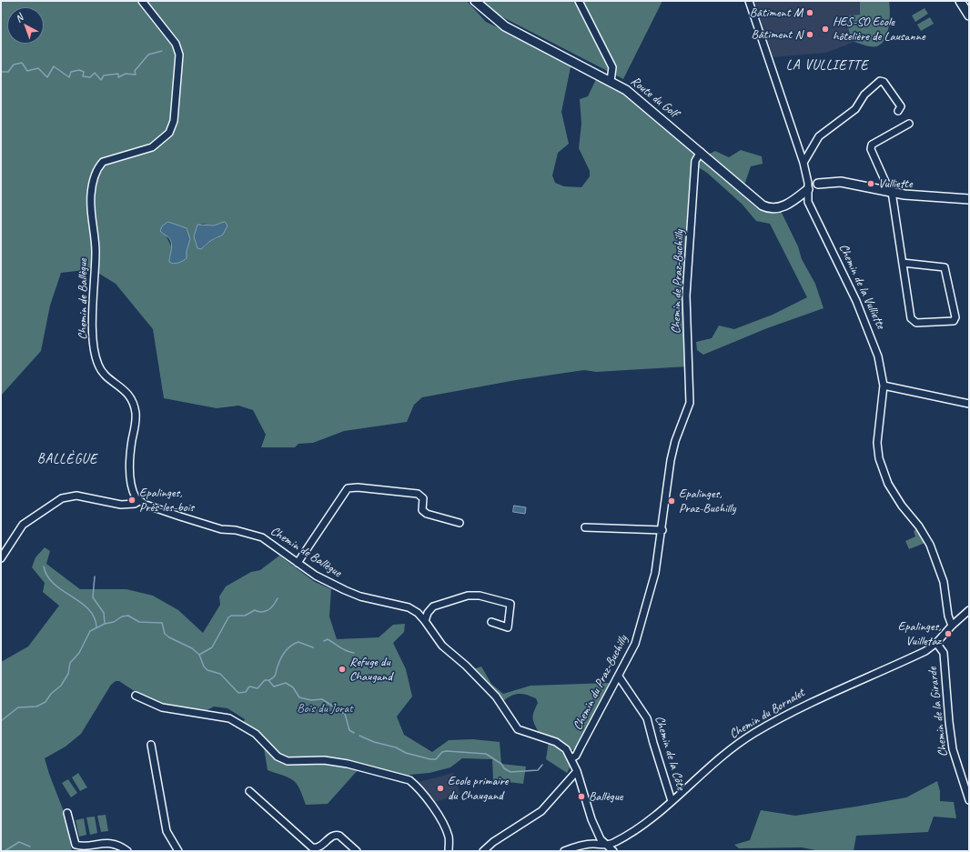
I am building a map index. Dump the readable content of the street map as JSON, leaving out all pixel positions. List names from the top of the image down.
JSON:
{
  "streets": {
    "main road": ["Route du Golf"],
    "street": [
      "Chemin de Praz-Buchilly",
      "Chemin de la Vulliette",
      "Chemin de Ballègue",
      "Chemin du Praz-Buchilly",
      "Chemin de la Girarde",
      "Chemin du Bornalet",
      "Chemin de la Côte"
    ]
  },
  "crossings": [
    ["Route du Golf", "Chemin de Praz-Buchilly"],
    ["Route du Golf", "Chemin de la Vulliette"],
    ["Chemin de Praz-Buchilly", "Chemin du Praz-Buchilly"],
    ["Chemin de la Vulliette", "Chemin du Bornalet"],
    ["Chemin de Ballègue", "Chemin du Praz-Buchilly"],
    ["Chemin de Ballègue", "Chemin du Bornalet"],
    ["Chemin du Praz-Buchilly", "Chemin de la Côte"],
    ["Chemin de la Girarde", "Chemin du Bornalet"],
    ["Chemin du Bornalet", "Chemin de la Côte"]
  ],
  "districts": ["LA VULLIETTE", "BALLÈGUE"],
  "parks": ["Bois du Jorat"],
  "places": [
    "Bâtiment M",
    "HES-SO Ecole hôtelière de Lausanne",
    "Bâtiment N",
    "Vulliette",
    "Epalinges, Près-les-bois",
    "Epalinges, Praz-Buchilly",
    "Epalinges, Vuilletaz",
    "Refuge du Chaugand",
    "Ecole primaire du Chaugand",
    "Ballègue"
  ],
  "north": "top left"
}
